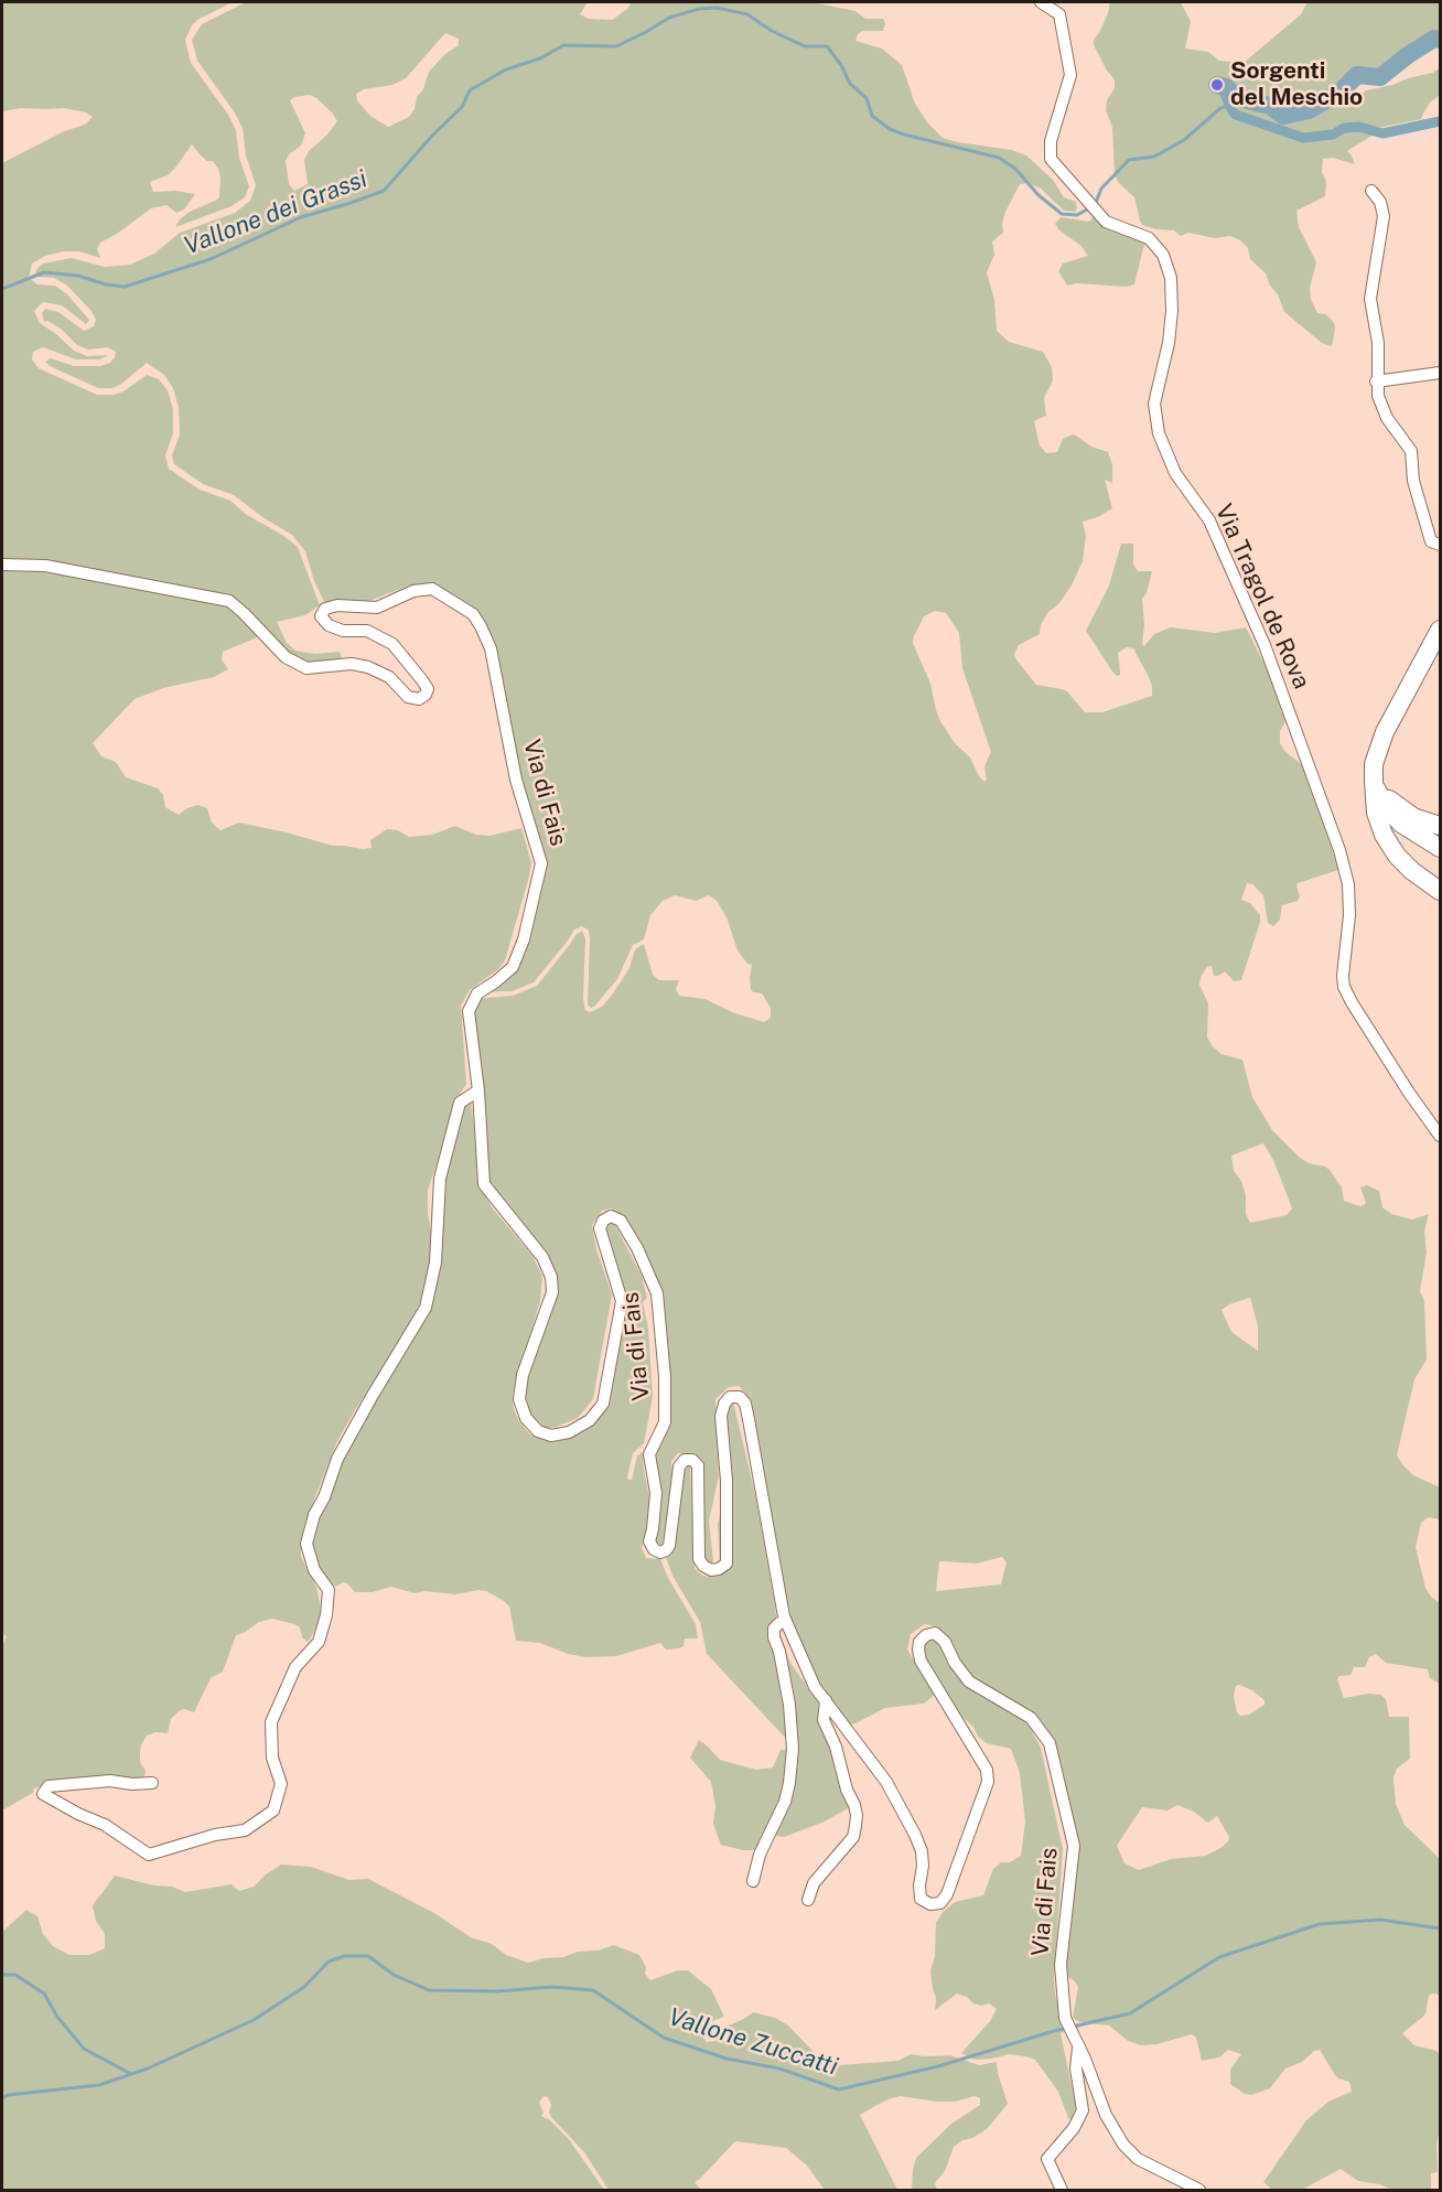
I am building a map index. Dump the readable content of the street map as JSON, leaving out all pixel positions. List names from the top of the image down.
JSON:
{
  "streets": {
    "street": ["Via Tragol de Rova", "Via di Fais"]
  },
  "water": ["Vallone dei Grassi", "Vallone Zuccatti"],
  "places": ["Sorgenti del Meschio"]
}
